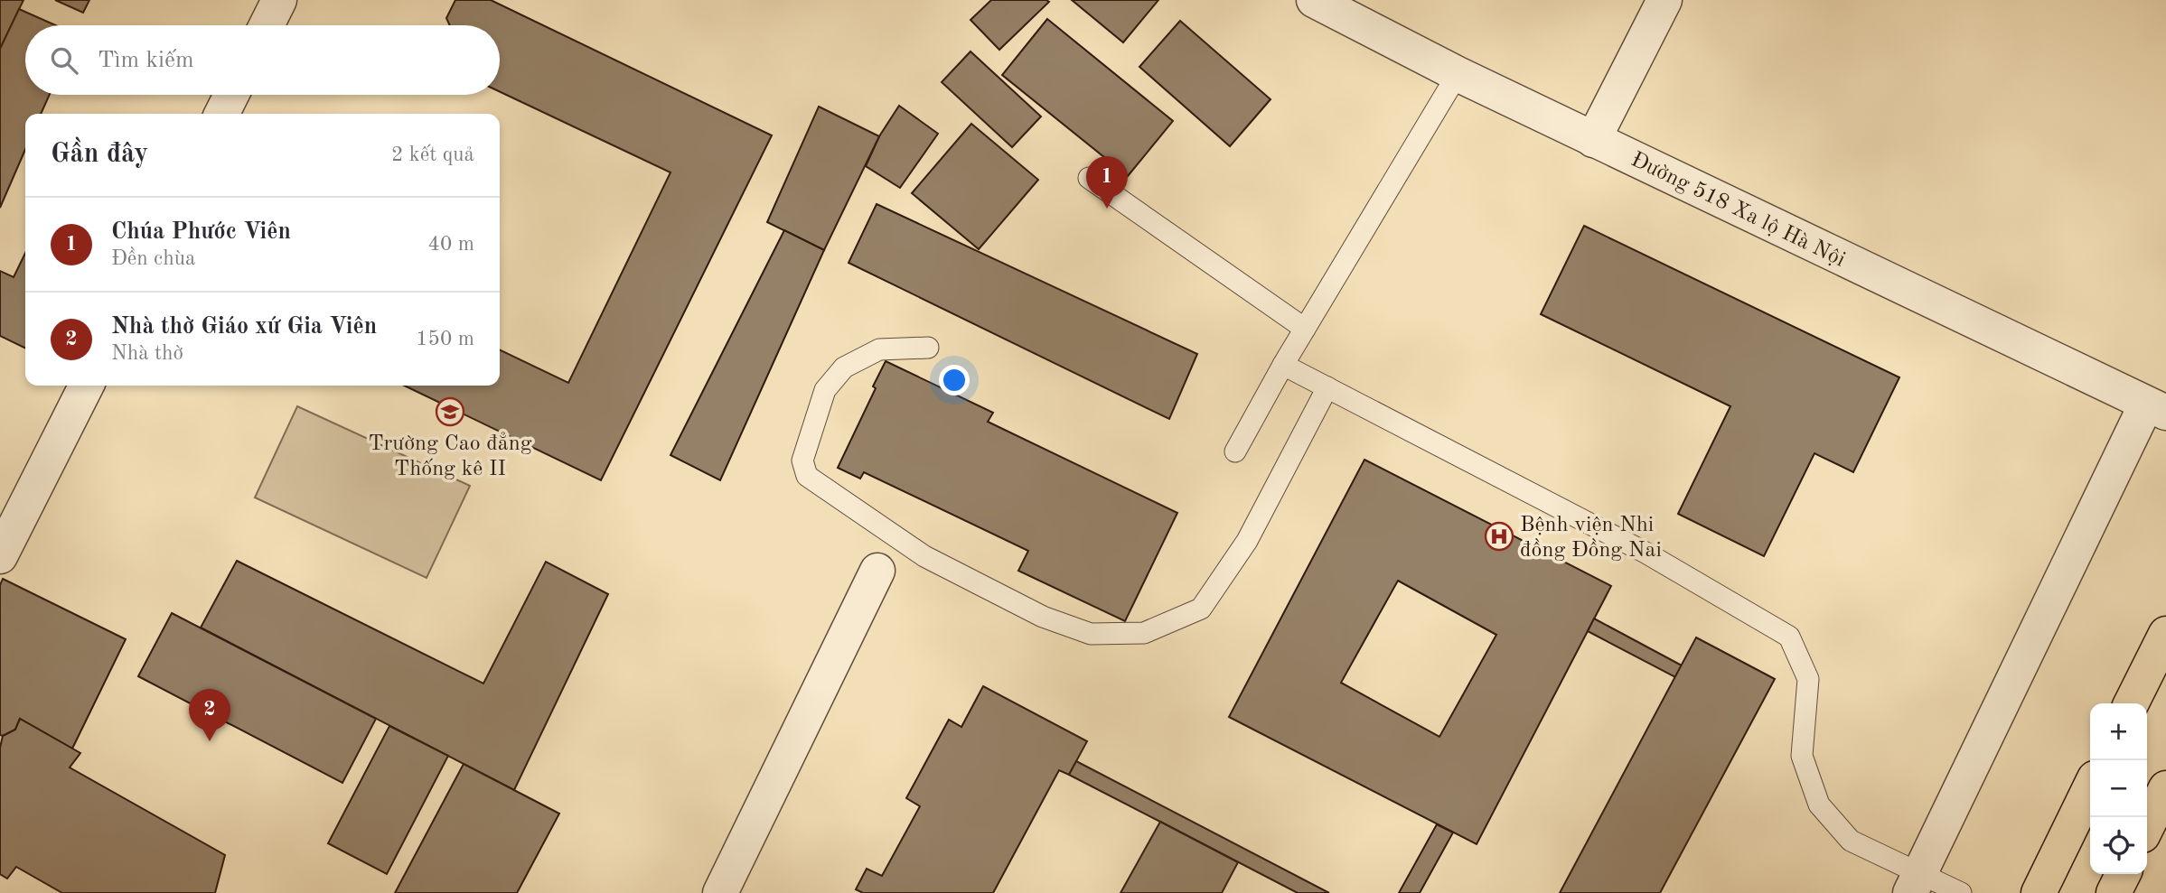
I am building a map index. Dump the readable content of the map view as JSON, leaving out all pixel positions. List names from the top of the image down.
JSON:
{
  "streets": {
    "street": ["Đường 518 Xa lộ Hà Nội"]
  },
  "places": {
    "school or university": ["Trường Cao đẳng Thống kê II"],
    "hospital": ["Bệnh viện Nhi đồng Đồng Nai"]
  },
  "page": {
    "search": "Tìm kiếm",
    "heading": ["Gần đây", "2 kết quả"],
    "pins": ["1", "2"],
    "list": [
      {
        "mark": "1",
        "name": "Chúa Phước Viên",
        "note": "Đền chùa",
        "value": "40 m"
      },
      {
        "mark": "2",
        "name": "Nhà thờ Giáo xứ Gia Viên",
        "note": "Nhà thờ",
        "value": "150 m"
      }
    ],
    "map_buttons": ["+", "−"]
  }
}
